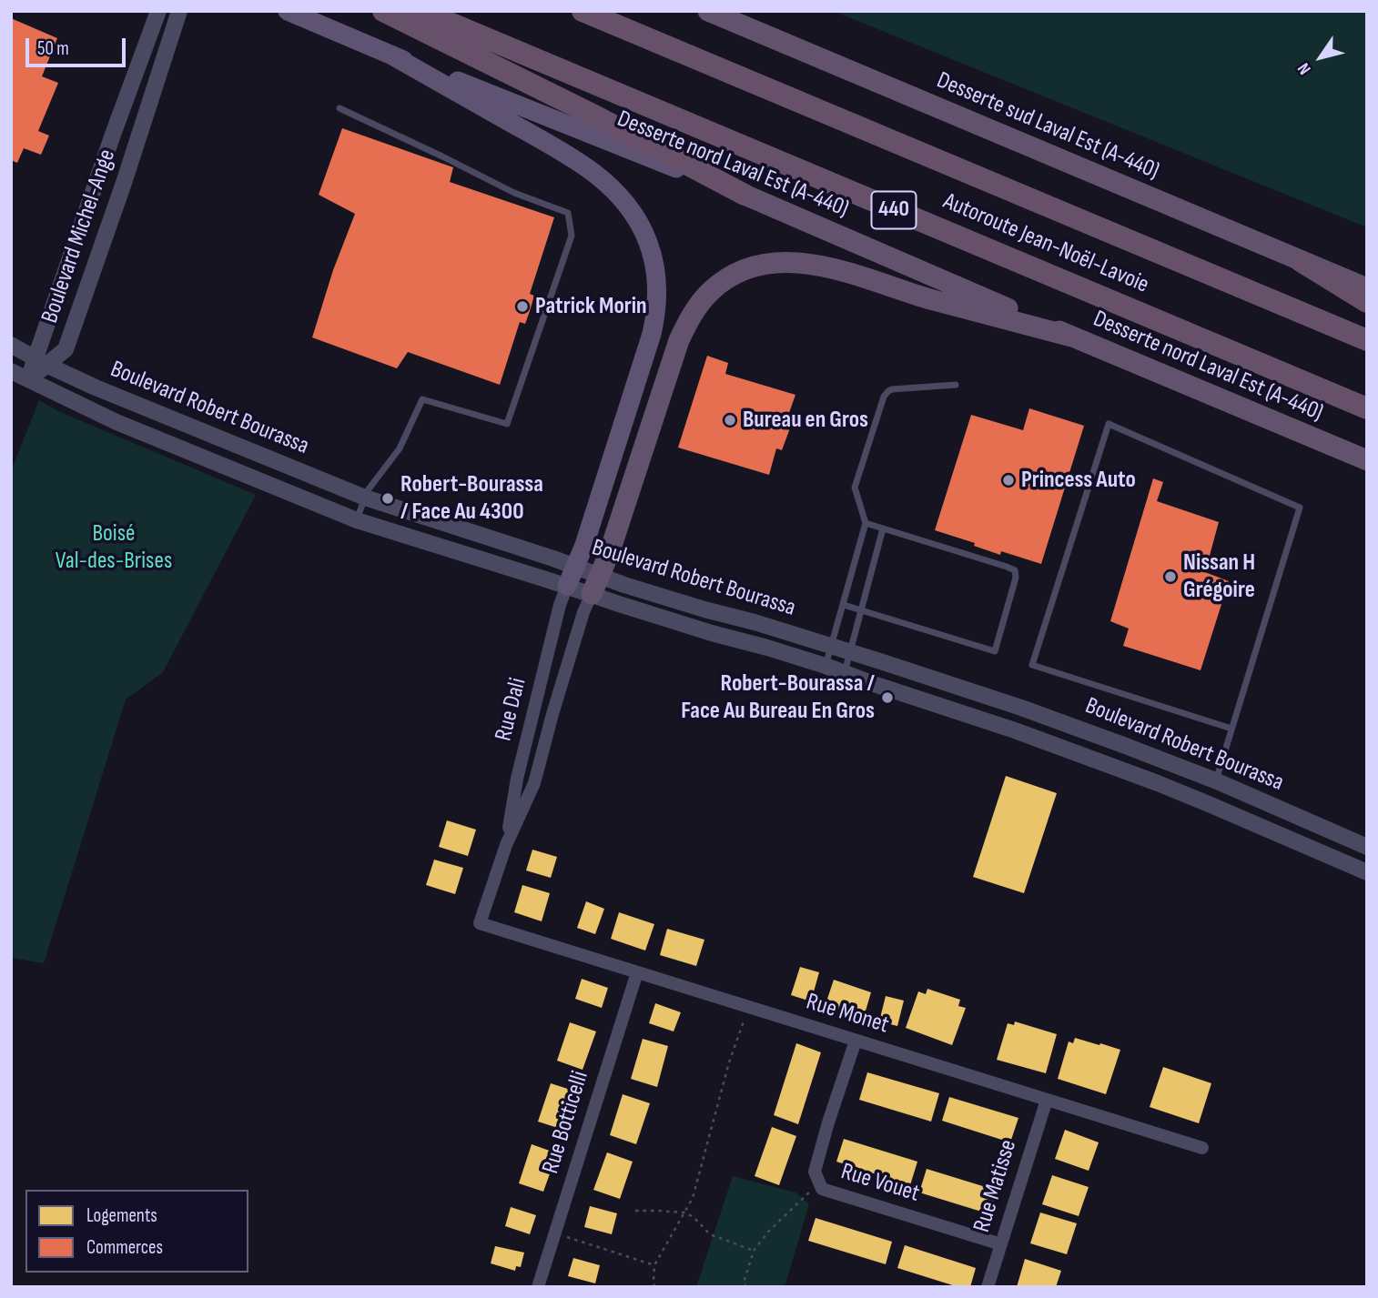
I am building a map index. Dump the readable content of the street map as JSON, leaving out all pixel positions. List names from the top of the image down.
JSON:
{
  "streets": {
    "highway": [
      "Desserte sud Laval Est (A-440)",
      "Desserte nord Laval Est (A-440)",
      "440",
      "Autoroute Jean-Noël-Lavoie"
    ],
    "street": [
      "Boulevard Michel-Ange",
      "Boulevard Robert Bourassa",
      "Rue Dali",
      "Rue Monet",
      "Rue Botticelli",
      "Rue Vouet",
      "Rue Matisse"
    ]
  },
  "crossings": [
    ["Boulevard Michel-Ange", "Boulevard Robert Bourassa"],
    ["Boulevard Robert Bourassa", "Rue Dali"],
    ["Rue Dali", "Rue Monet"],
    ["Rue Monet", "Rue Botticelli"],
    ["Rue Monet", "Rue Vouet"],
    ["Rue Monet", "Rue Matisse"],
    ["Rue Vouet", "Rue Matisse"]
  ],
  "parks": ["Boisé Val-des-Brises"],
  "places": [
    "Patrick Morin",
    "Bureau en Gros",
    "Princess Auto",
    "Robert-Bourassa / Face Au 4300",
    "Nissan H Grégoire",
    "Robert-Bourassa / Face Au Bureau En Gros"
  ],
  "legend": ["Logements", "Commerces"],
  "scale_bar": "50 m",
  "north": "bottom left"
}
